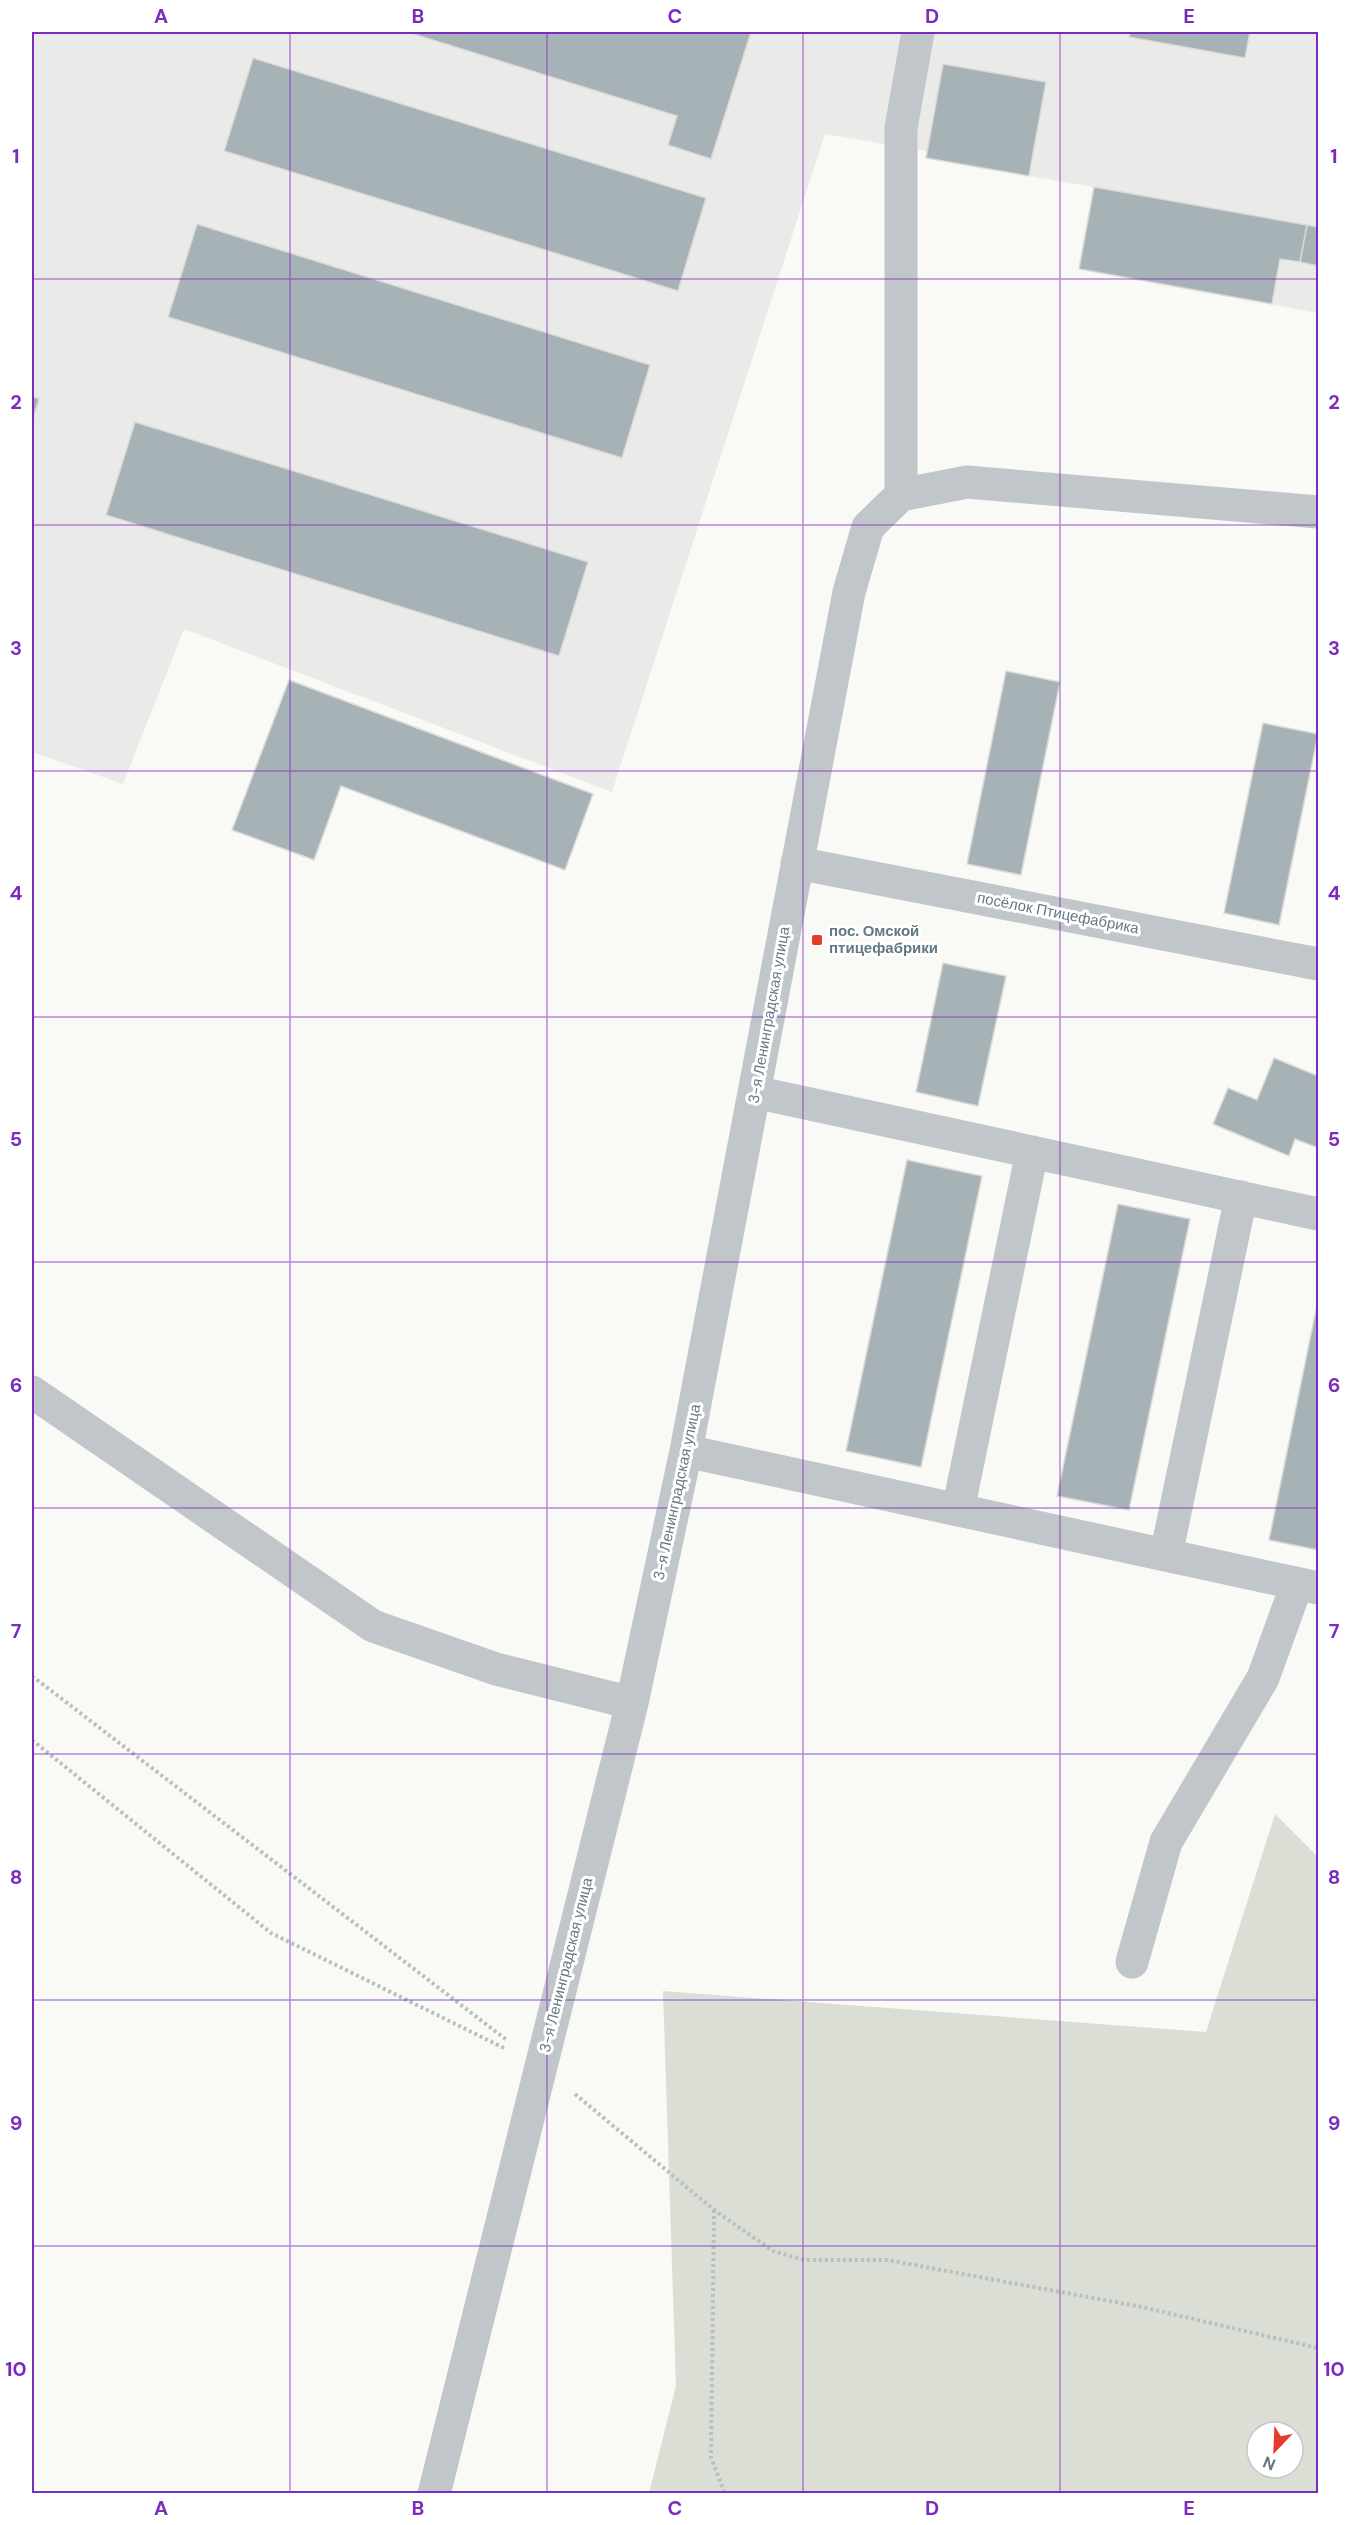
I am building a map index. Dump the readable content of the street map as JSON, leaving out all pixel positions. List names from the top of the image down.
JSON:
{
  "streets": {
    "street": ["посёлок Птицефабрика", "3-я Ленинградская улица"]
  },
  "crossings": [
    ["посёлок Птицефабрика", "3-я Ленинградская улица"]
  ],
  "places": {
    "transit": ["пос. Омской птицефабрики"]
  },
  "north": "bottom left",
  "grid": {
    "columns": [
      "A",
      "B",
      "C",
      "D",
      "E"
    ],
    "rows": [
      "1",
      "2",
      "3",
      "4",
      "5",
      "6",
      "7",
      "8",
      "9",
      "10"
    ]
  }
}
